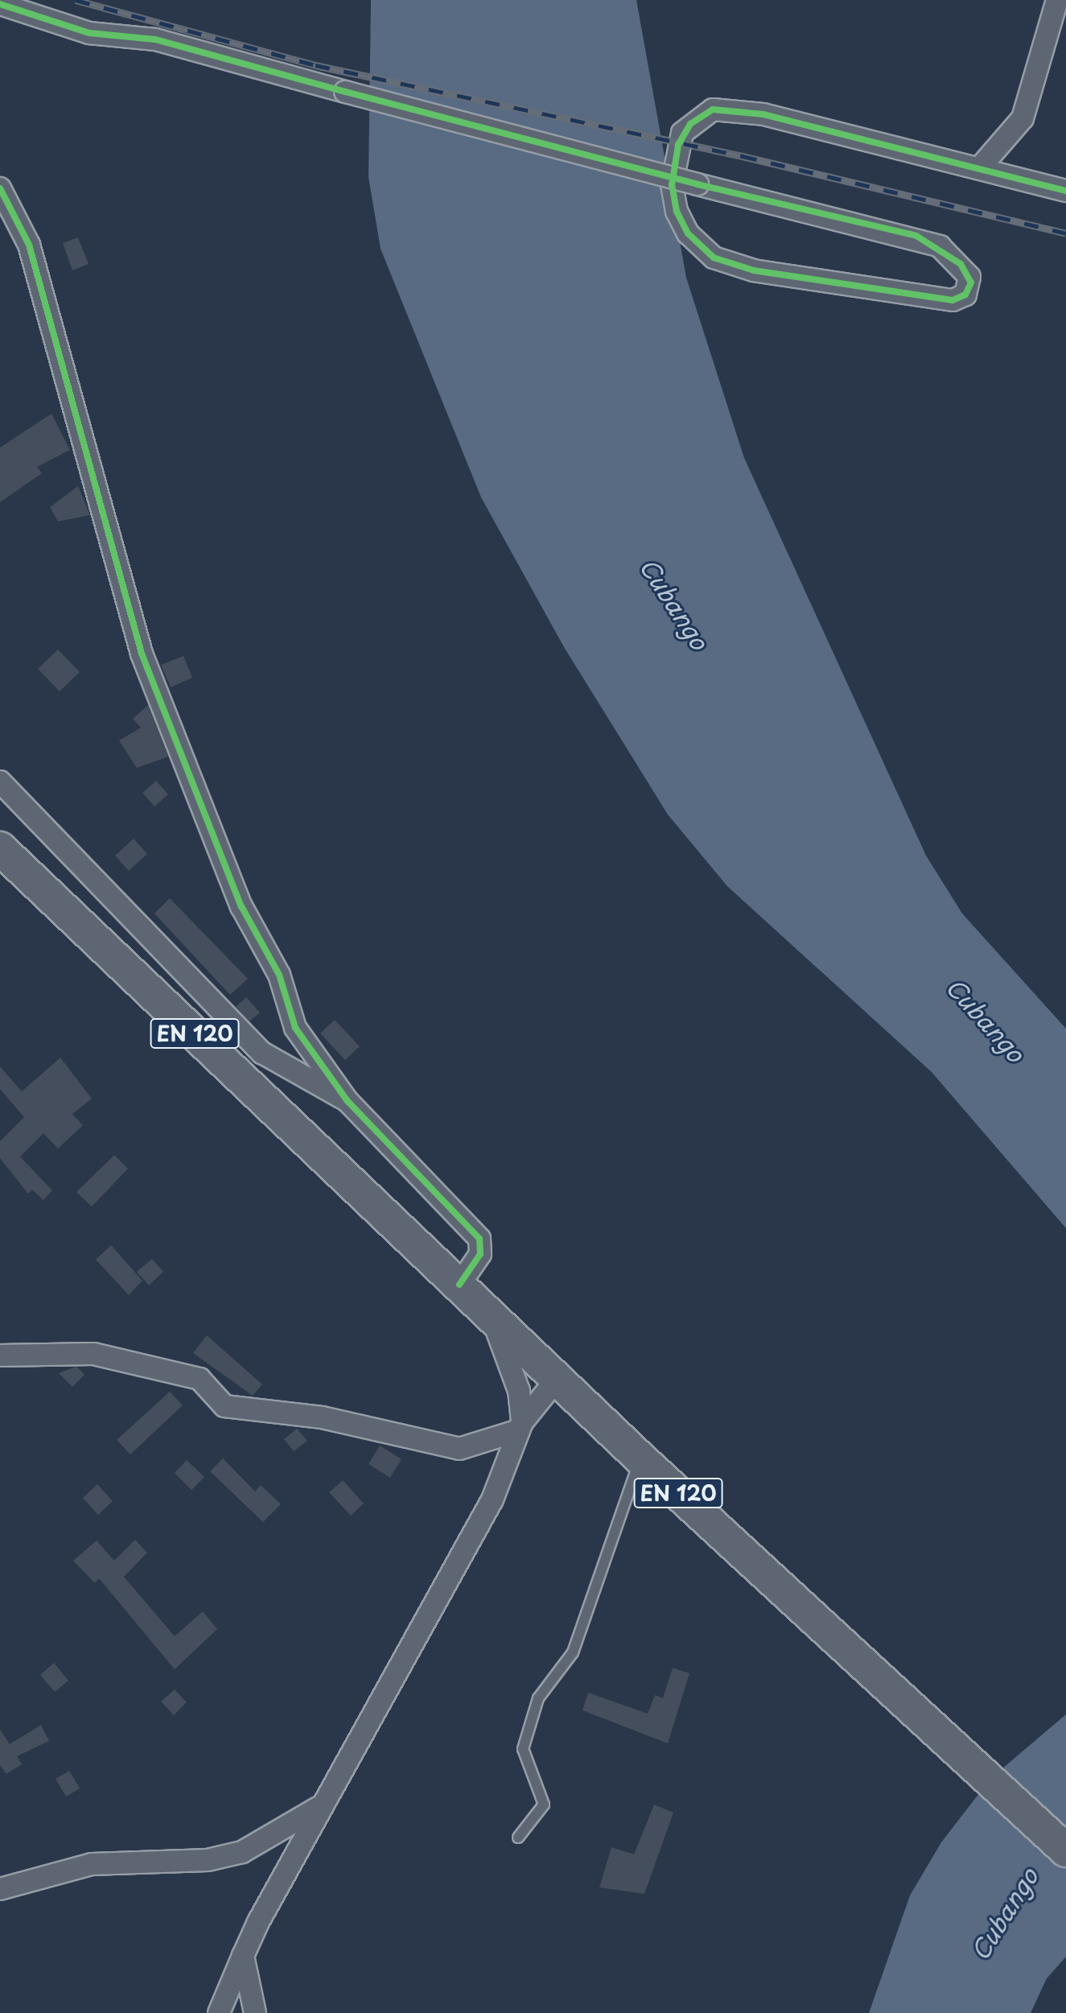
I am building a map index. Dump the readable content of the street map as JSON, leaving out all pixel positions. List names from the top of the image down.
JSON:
{
  "streets": {
    "main road": ["EN 120"]
  },
  "water": ["Cubango"]
}
